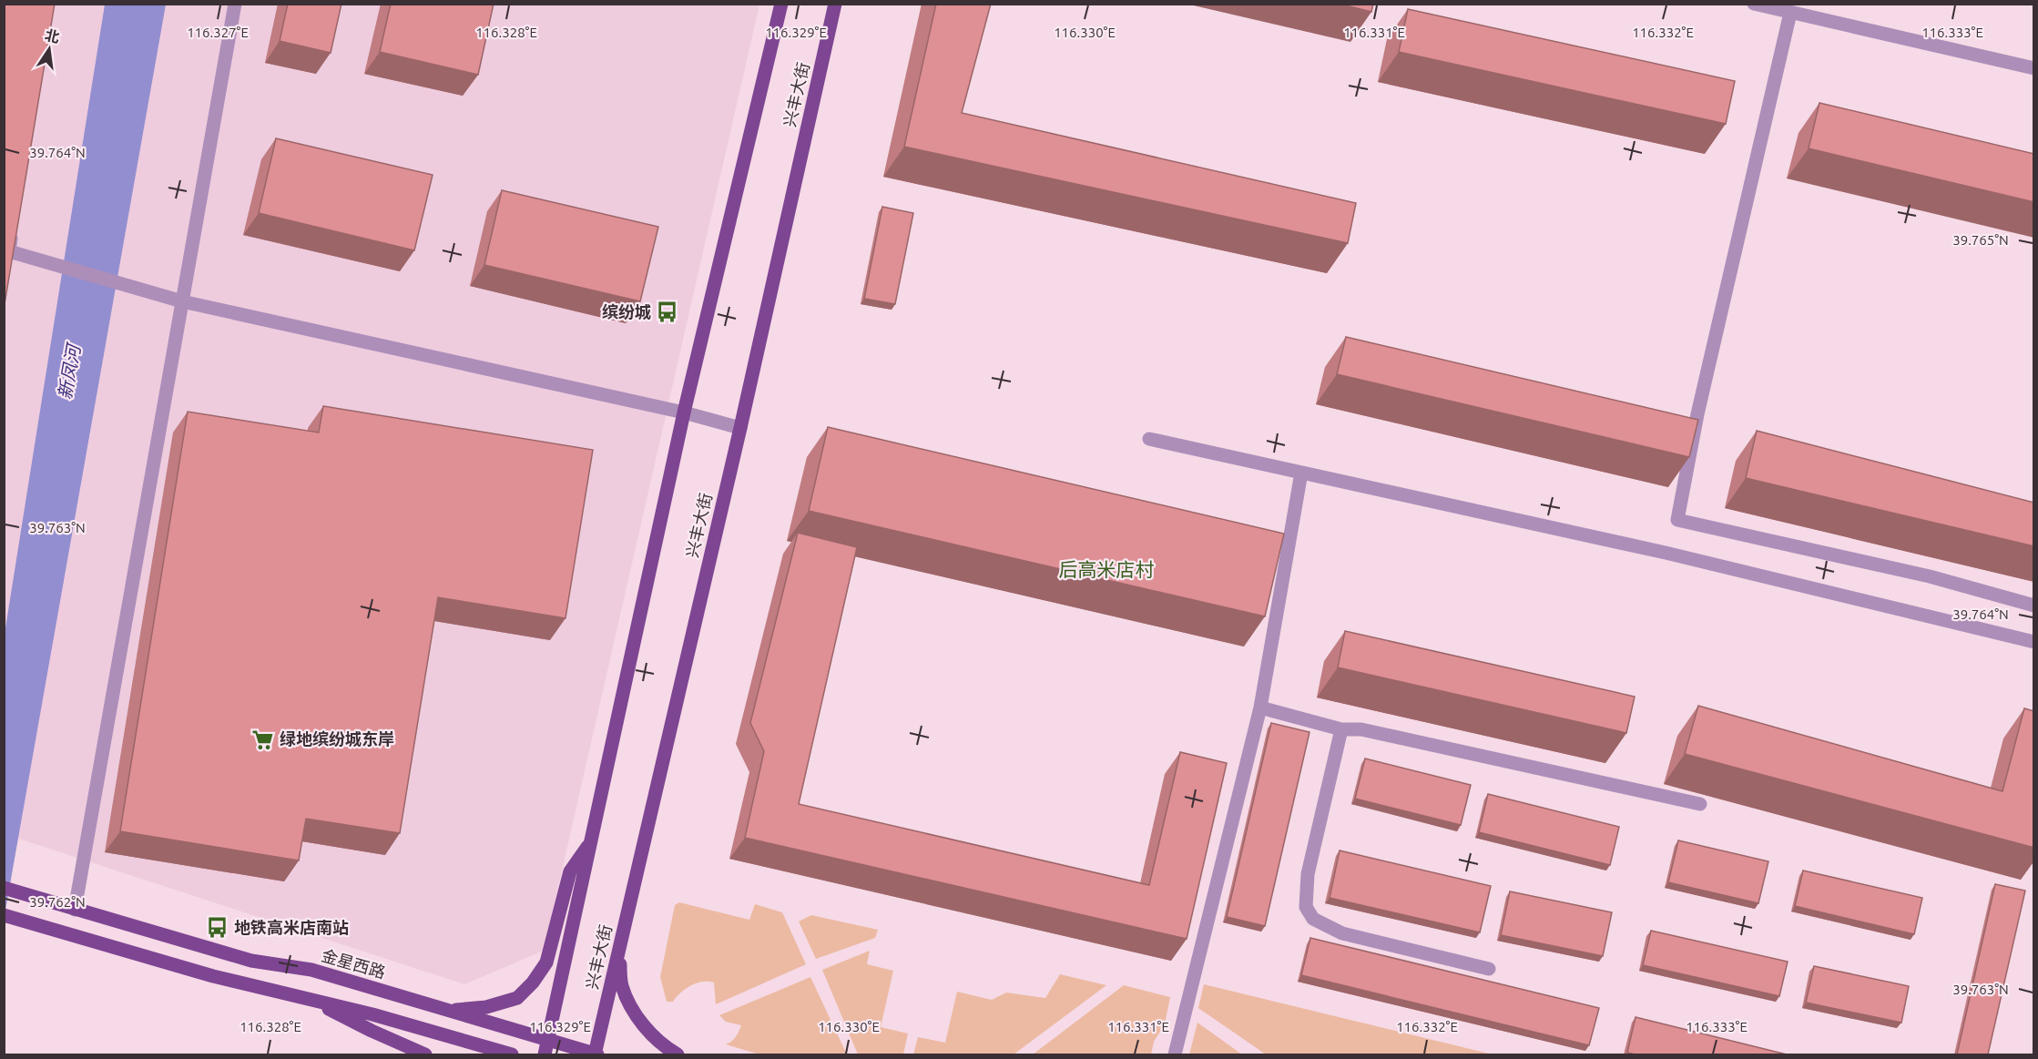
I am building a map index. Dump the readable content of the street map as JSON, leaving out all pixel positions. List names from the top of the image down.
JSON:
{
  "streets": {
    "main road": ["兴丰大街", "金星西路"]
  },
  "crossings": [
    ["兴丰大街", "金星西路"]
  ],
  "districts": ["后高米店村"],
  "water": ["新凤河"],
  "places": {
    "bus stop": ["缤纷城", "地铁高米店南站"],
    "supermarket": ["绿地缤纷城东岸"]
  },
  "north": "top",
  "coordinates": [
    "116.327°E",
    "116.328°E",
    "116.329°E",
    "116.330°E",
    "116.331°E",
    "116.332°E",
    "116.333°E",
    "39.764°N",
    "39.765°N",
    "39.763°N",
    "39.762°N"
  ]
}
